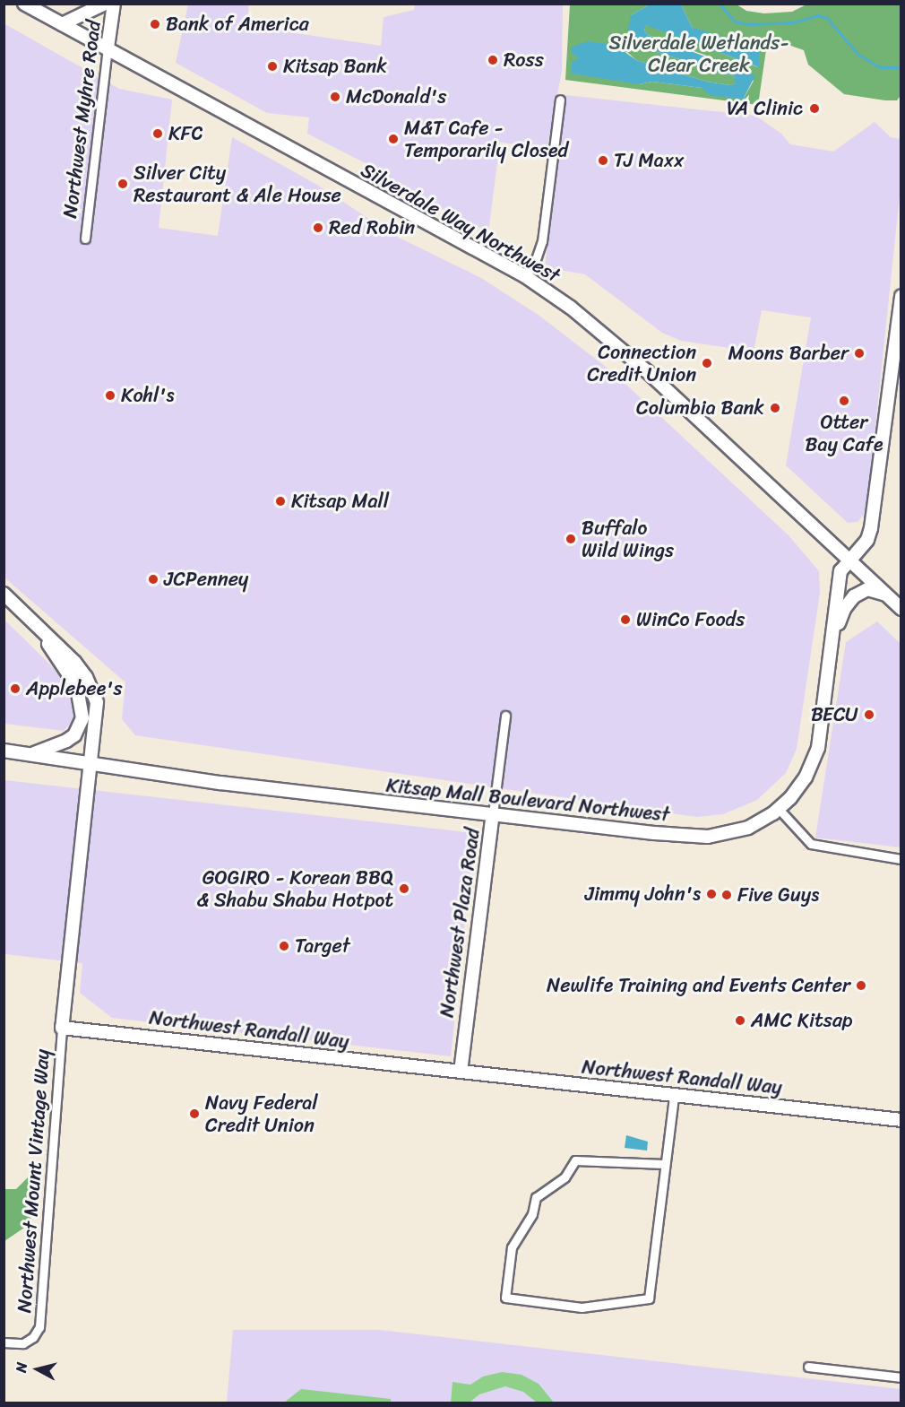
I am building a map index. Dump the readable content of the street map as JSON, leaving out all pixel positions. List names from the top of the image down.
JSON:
{
  "streets": {
    "main road": [
      "Northwest Myhre Road",
      "Silverdale Way Northwest",
      "Kitsap Mall Boulevard Northwest",
      "Northwest Plaza Road",
      "Northwest Randall Way"
    ],
    "street": ["Northwest Mount Vintage Way"]
  },
  "crossings": [
    ["Northwest Myhre Road", "Silverdale Way Northwest"],
    ["Silverdale Way Northwest", "Kitsap Mall Boulevard Northwest"],
    ["Kitsap Mall Boulevard Northwest", "Northwest Plaza Road"],
    ["Northwest Plaza Road", "Northwest Randall Way"],
    ["Northwest Randall Way", "Northwest Mount Vintage Way"]
  ],
  "parks": ["Silverdale Wetlands- Clear Creek"],
  "places": [
    "Bank of America",
    "Ross",
    "Kitsap Bank",
    "McDonald's",
    "VA Clinic",
    "KFC",
    "M&T Cafe - Temporarily Closed",
    "TJ Maxx",
    "Silver City Restaurant & Ale House",
    "Red Robin",
    "Moons Barber",
    "Connection Credit Union",
    "Kohl's",
    "Otter Bay Cafe",
    "Columbia Bank",
    "Kitsap Mall",
    "Buffalo Wild Wings",
    "JCPenney",
    "WinCo Foods",
    "Applebee's",
    "BECU",
    "GOGIRO - Korean BBQ & Shabu Shabu Hotpot",
    "Jimmy John's",
    "Five Guys",
    "Target",
    "Newlife Training and Events Center",
    "AMC Kitsap",
    "Navy Federal Credit Union"
  ],
  "north": "left"
}
